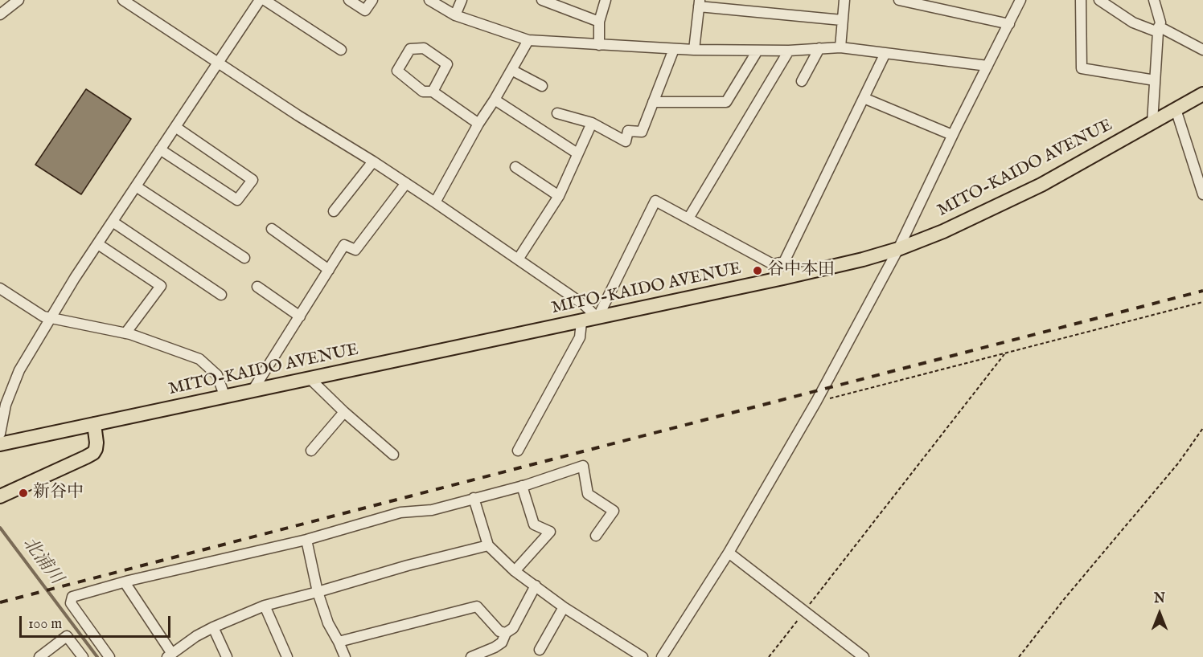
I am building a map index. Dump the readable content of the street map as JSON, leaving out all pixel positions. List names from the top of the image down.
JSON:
{
  "streets": {
    "main road": ["MITO-KAIDO AVENUE"]
  },
  "water": ["北浦川"],
  "places": ["谷中本田", "新谷中"],
  "scale_bar": "100 m",
  "north": "top"
}
